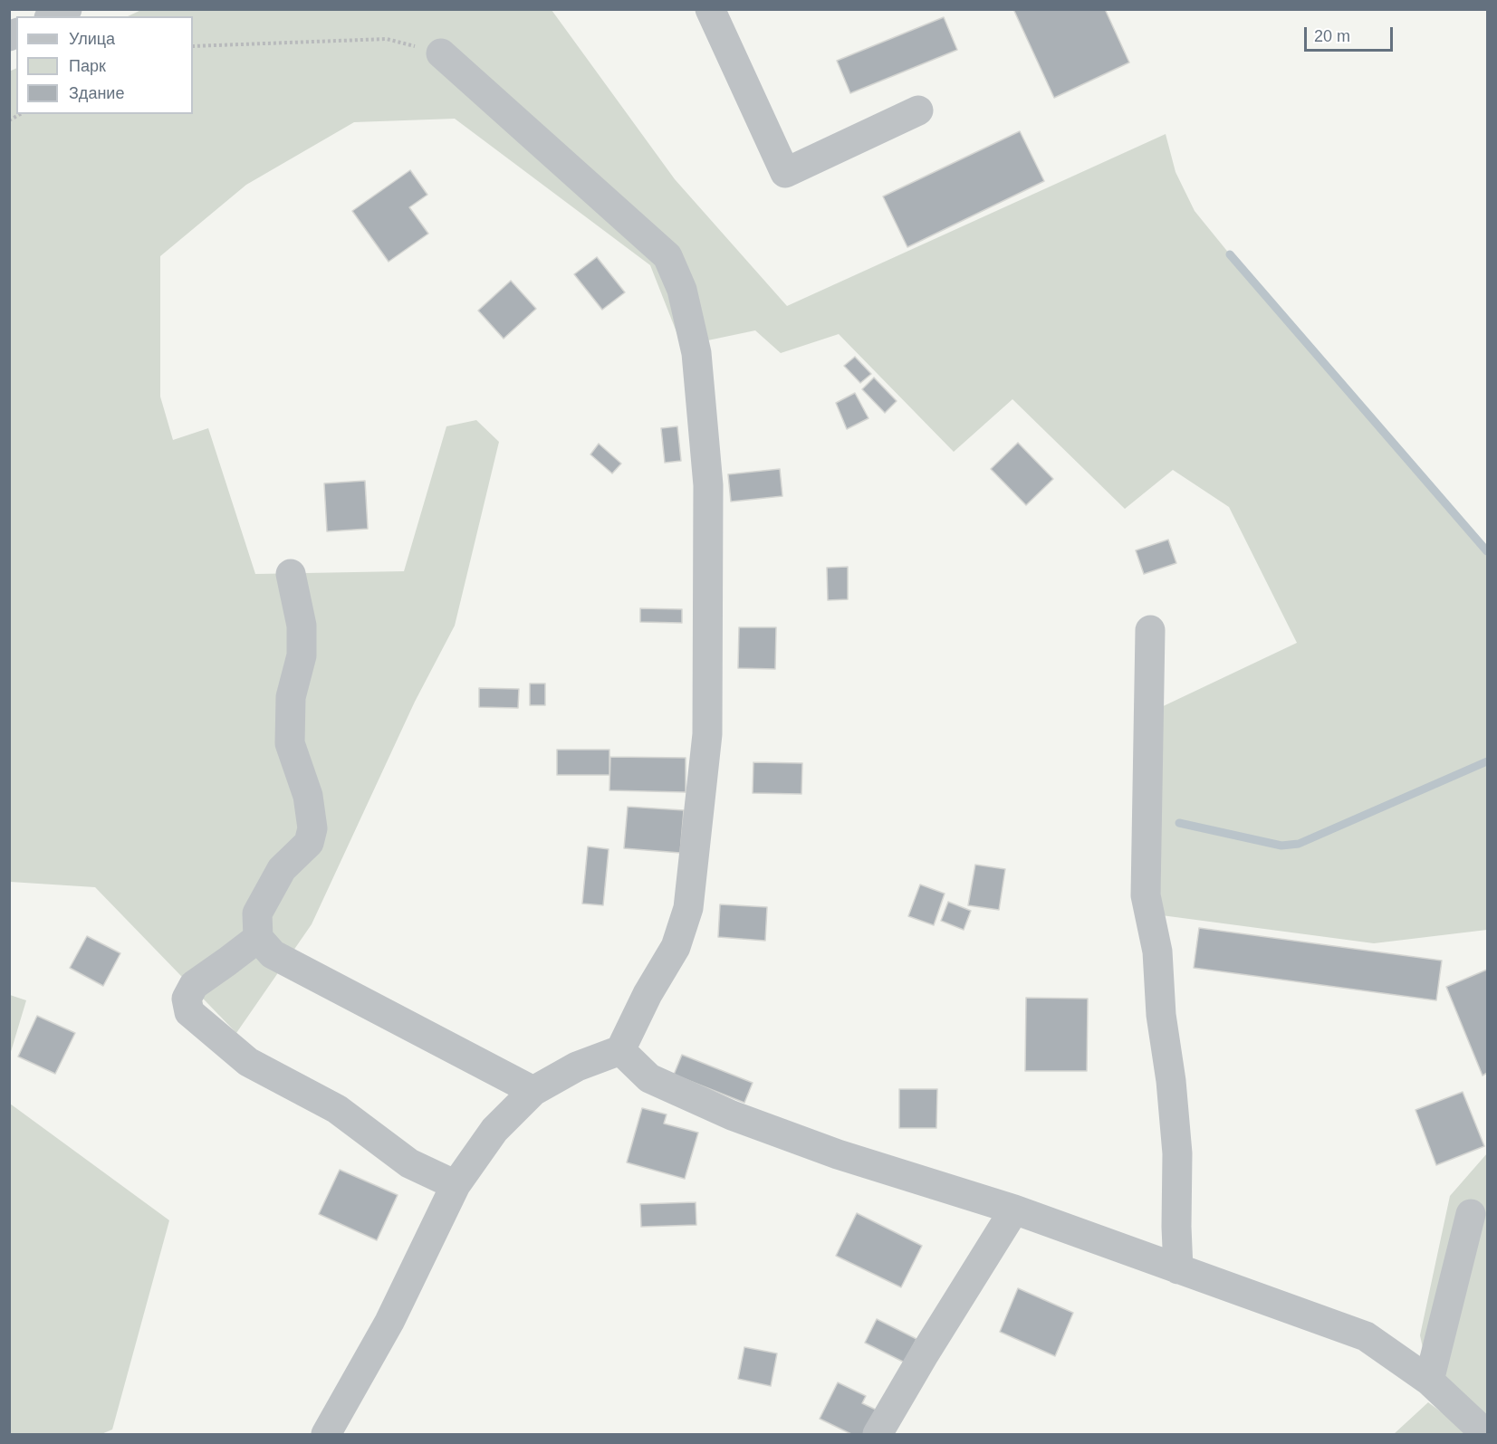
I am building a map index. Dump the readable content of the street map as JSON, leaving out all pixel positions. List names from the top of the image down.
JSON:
{
  "legend": ["Улица", "Парк", "Здание"],
  "scale_bar": "20 m"
}
